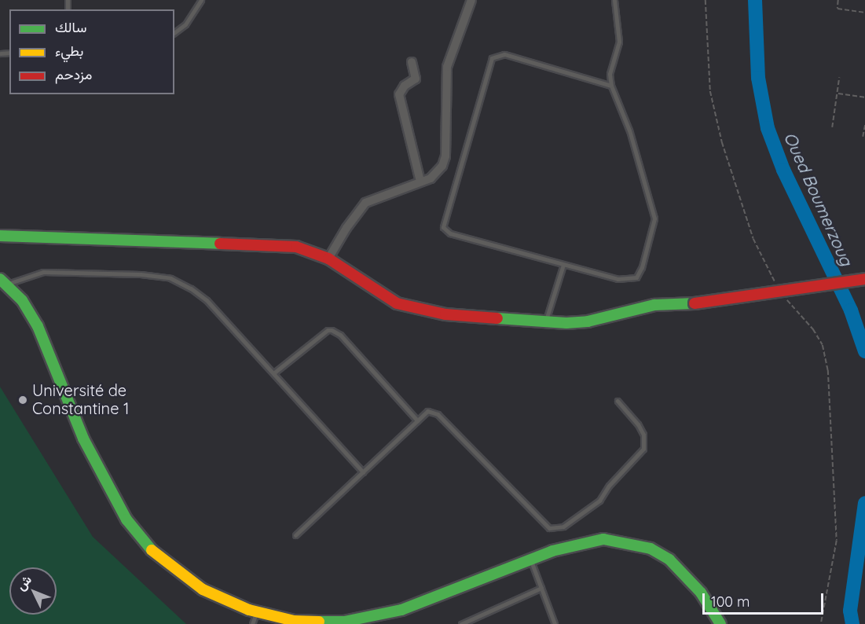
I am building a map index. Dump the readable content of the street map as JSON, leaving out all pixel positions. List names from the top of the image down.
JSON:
{
  "water": ["Oued Boumerzoug"],
  "places": ["Université de Constantine 1"],
  "legend": ["سالك", "بطيء", "مزدحم"],
  "scale_bar": "100 m",
  "north": "top left"
}
